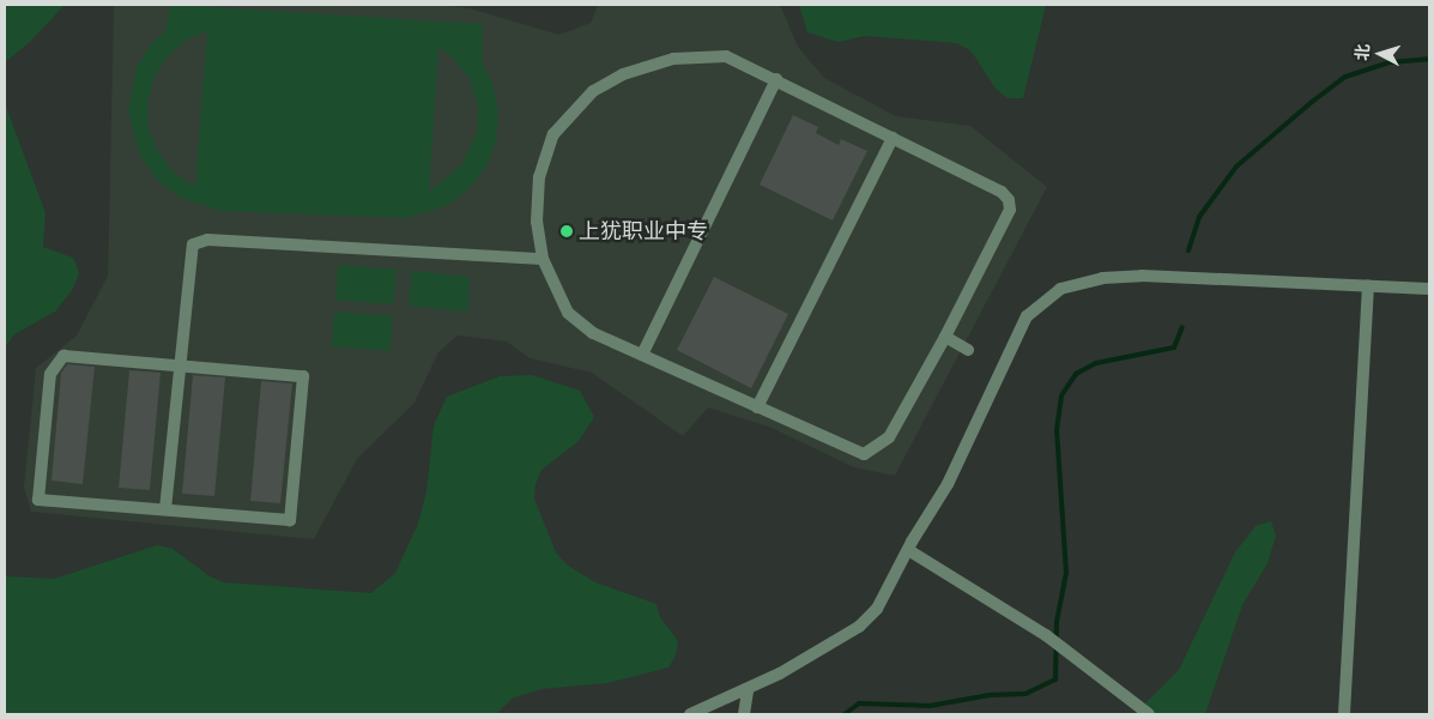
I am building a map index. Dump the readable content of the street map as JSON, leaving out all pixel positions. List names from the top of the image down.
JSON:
{
  "places": ["上犹职业中专"],
  "north": "left"
}
